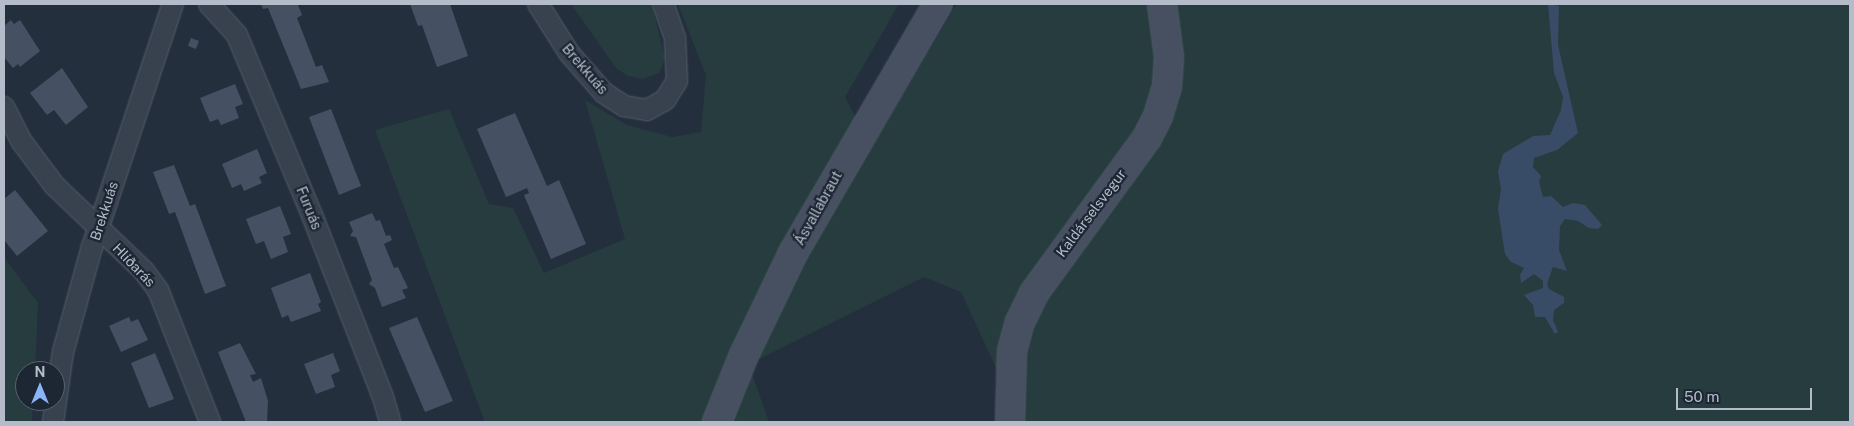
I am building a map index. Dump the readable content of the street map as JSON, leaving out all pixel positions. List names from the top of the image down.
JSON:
{
  "streets": {
    "main road": ["Ásvallabraut", "Kaldárselsvegur"],
    "street": ["Brekkuás", "Furuás", "Hlíðarás"]
  },
  "crossings": [
    ["Brekkuás", "Hlíðarás"]
  ],
  "scale_bar": "50 m",
  "north": "top"
}
